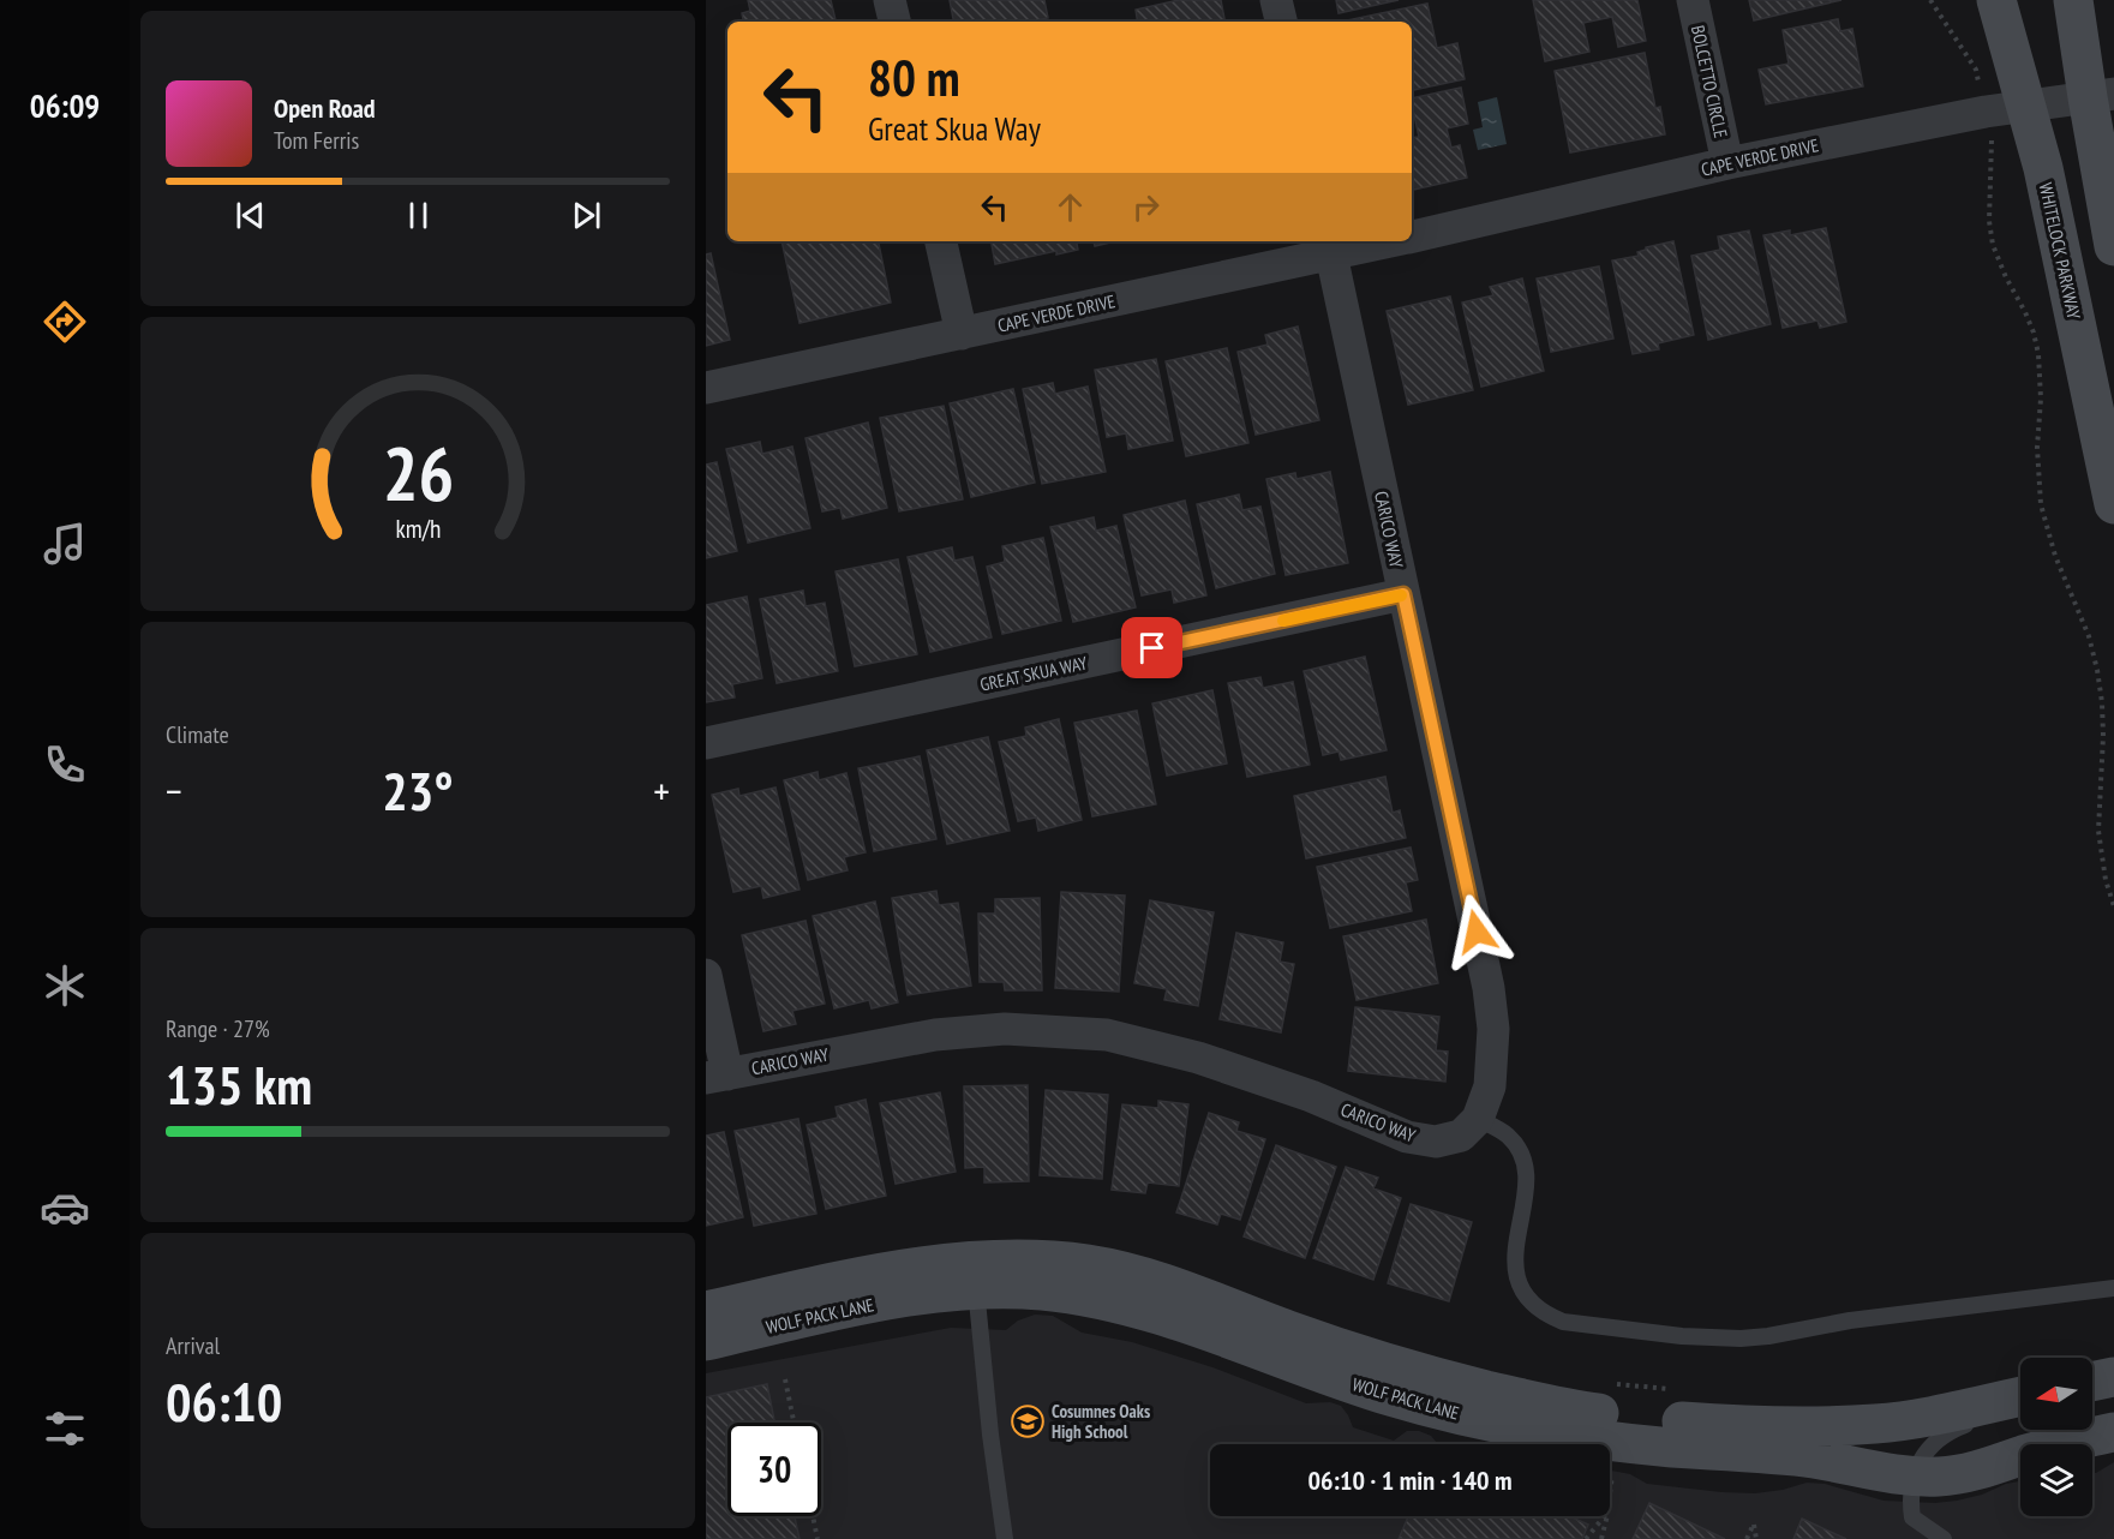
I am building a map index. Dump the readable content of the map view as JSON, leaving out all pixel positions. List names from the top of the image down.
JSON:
{
  "streets": {
    "street": [
      "BOLCETTO CIRCLE",
      "CAPE VERDE DRIVE",
      "WHITELOCK PARKWAY",
      "CARICO WAY",
      "GREAT SKUA WAY",
      "WOLF PACK LANE"
    ]
  },
  "crossings": [
    ["BOLCETTO CIRCLE", "CAPE VERDE DRIVE"],
    ["CAPE VERDE DRIVE", "WHITELOCK PARKWAY"],
    ["CAPE VERDE DRIVE", "CARICO WAY"],
    ["CARICO WAY", "GREAT SKUA WAY"]
  ],
  "places": {
    "school or university": ["Cosumnes Oaks High School"]
  },
  "north": "left",
  "page": {
    "tabs": "06:09",
    "turn": ["80 m", "Great Skua Way"],
    "song": ["Open Road", "Tom Ferris"],
    "tile": [
      "Climate",
      ["Range · 27%", "135 km"],
      ["Arrival", "06:10"]
    ],
    "heat": ["−", "23°", "+"],
    "limit": "30",
    "trip": "06:10 · 1 min · 140 m",
    "gauge": ["26", "km/h"]
  }
}
